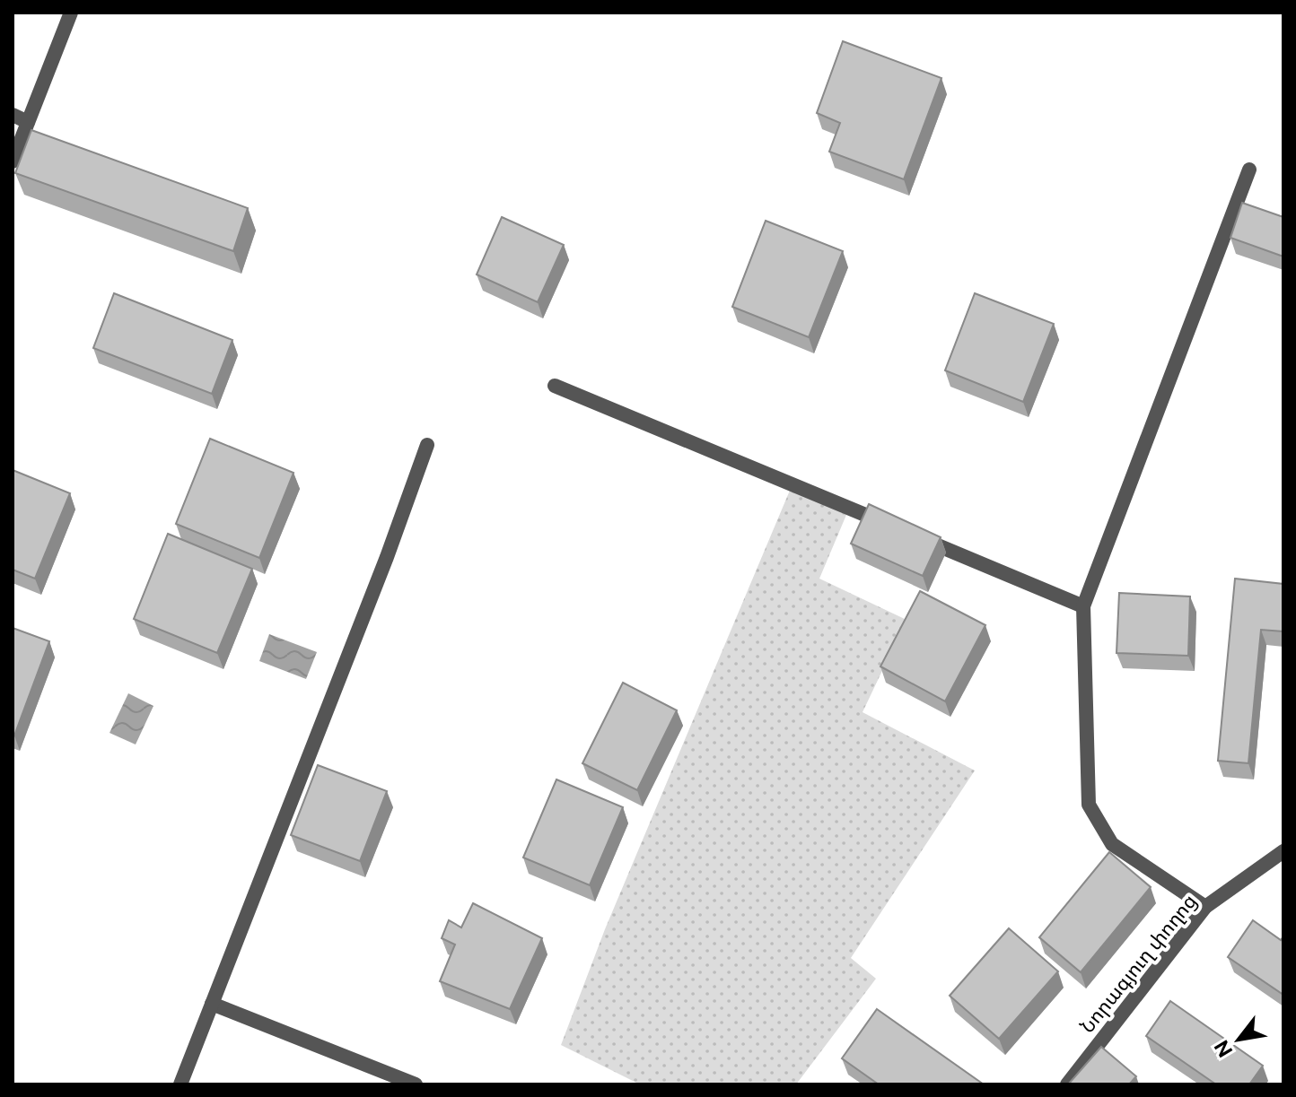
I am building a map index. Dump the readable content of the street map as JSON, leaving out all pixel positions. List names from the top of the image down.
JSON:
{
  "streets": {
    "street": ["Նորագյուղ փողոց"]
  },
  "north": "bottom left"
}
